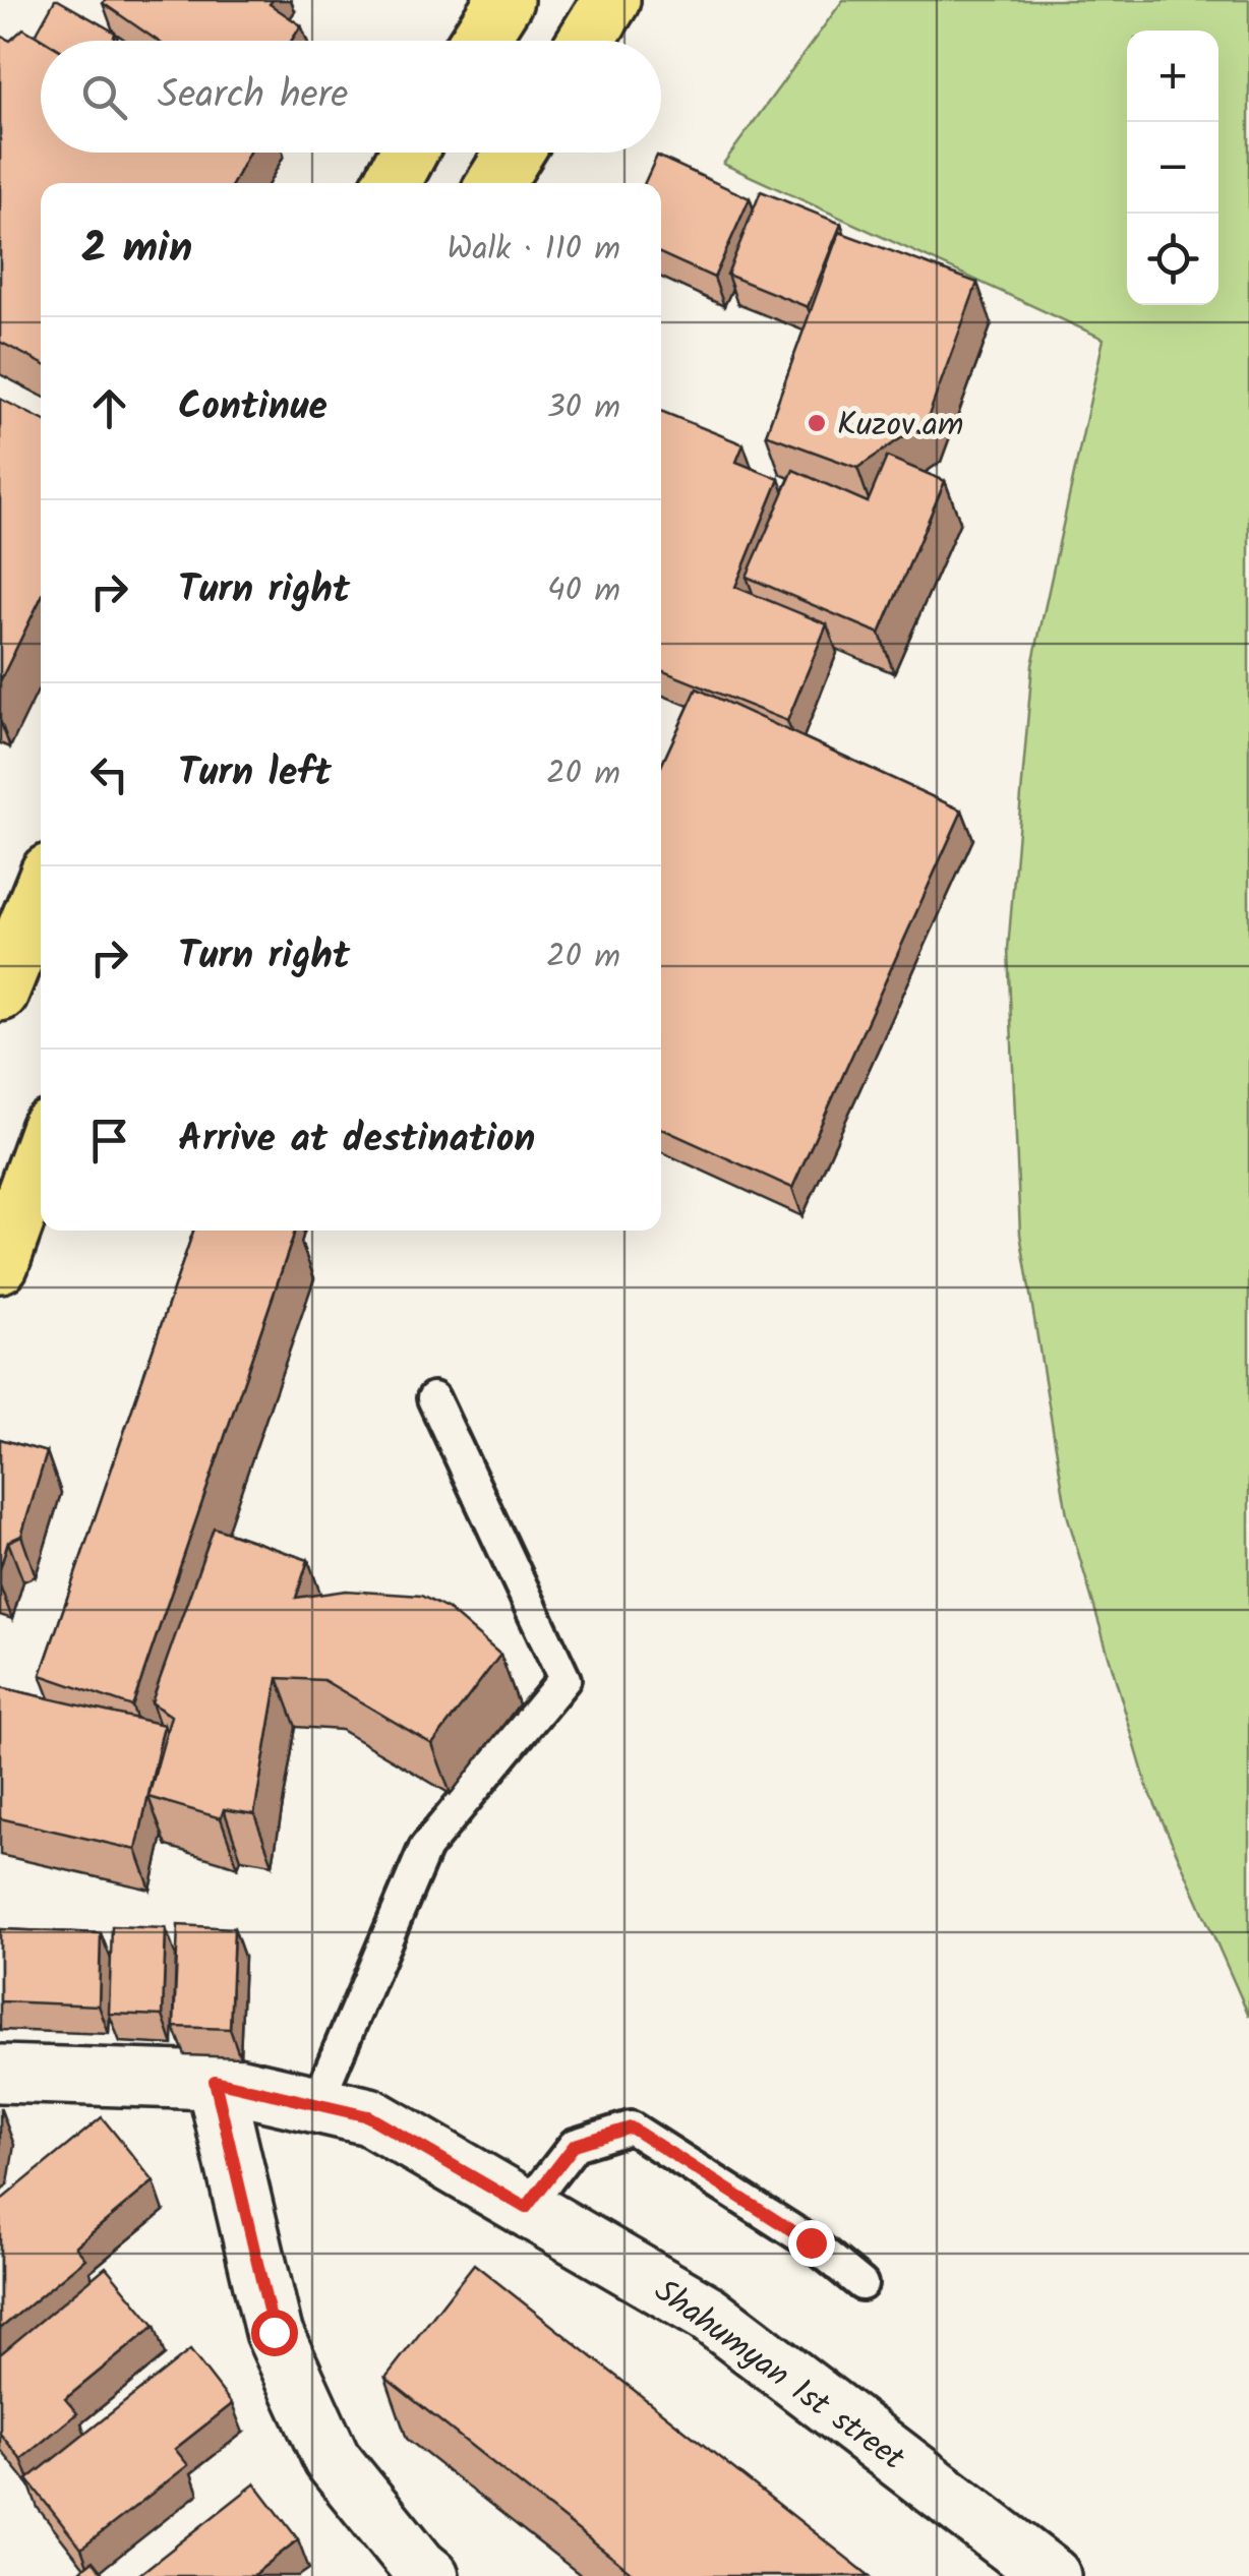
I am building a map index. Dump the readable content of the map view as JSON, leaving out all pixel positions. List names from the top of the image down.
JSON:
{
  "streets": {
    "street": ["Shahumyan 1st street"]
  },
  "places": ["Kuzov.am"],
  "page": {
    "map_buttons": ["+", "−"],
    "search": "Search here",
    "heading": ["2 min", "Walk · 110 m"],
    "list": [
      ["Continue", "30 m"],
      ["Turn right", "40 m"],
      ["Turn left", "20 m"],
      ["Turn right", "20 m"],
      "Arrive at destination"
    ]
  }
}
